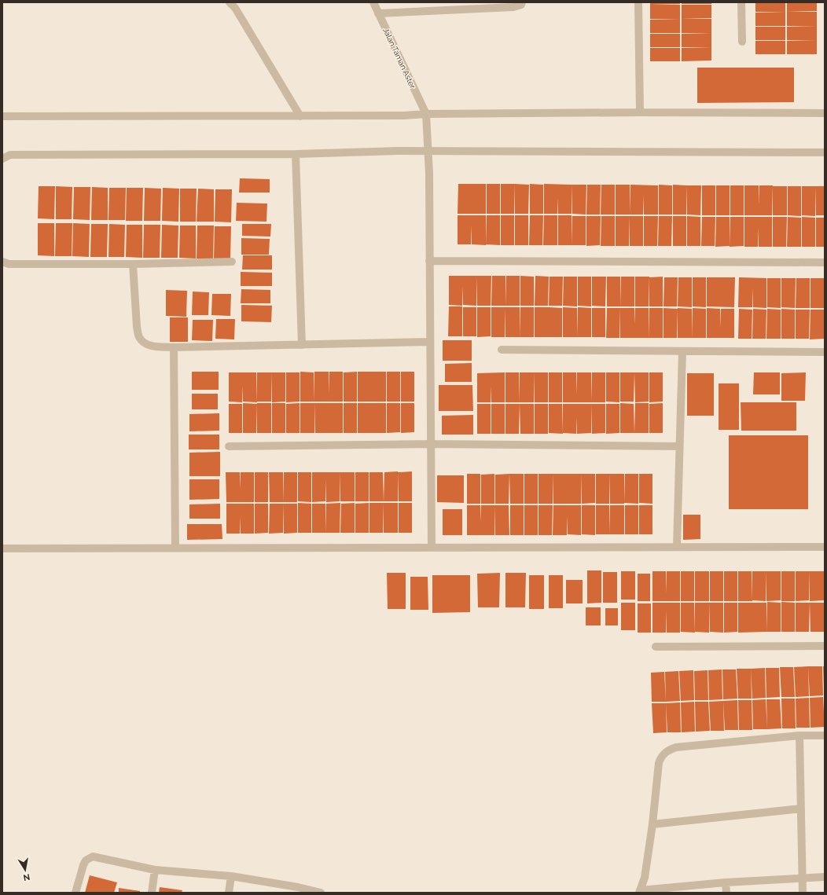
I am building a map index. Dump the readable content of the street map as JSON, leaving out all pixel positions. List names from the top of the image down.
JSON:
{
  "streets": {
    "street": ["Jalan Taman Aster"]
  },
  "north": "bottom"
}
